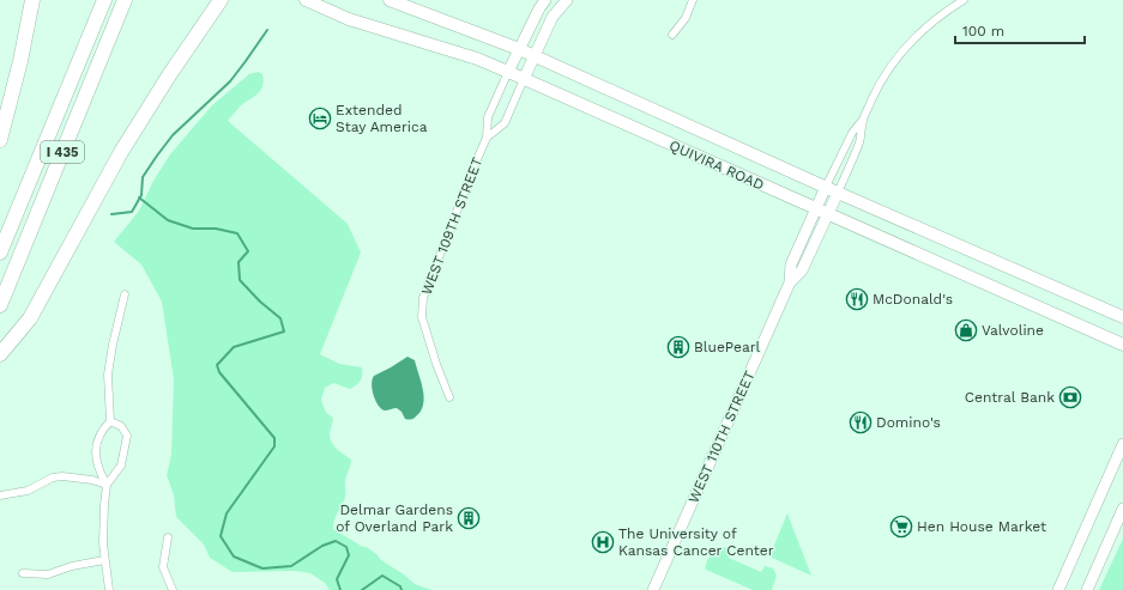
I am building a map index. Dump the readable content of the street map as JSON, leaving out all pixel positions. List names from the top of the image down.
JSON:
{
  "streets": {
    "highway": ["I 435"],
    "main road": ["QUIVIRA ROAD"],
    "street": ["WEST 109TH STREET", "WEST 110TH STREET"]
  },
  "crossings": [
    ["QUIVIRA ROAD", "WEST 109TH STREET"],
    ["QUIVIRA ROAD", "WEST 110TH STREET"]
  ],
  "places": {
    "hotel": ["Extended Stay America"],
    "restaurant": ["McDonald's", "Domino's"],
    "shop": ["Valvoline"],
    "building": ["BluePearl", "Delmar Gardens of Overland Park"],
    "bank": ["Central Bank"],
    "supermarket": ["Hen House Market"],
    "hospital": ["The University of Kansas Cancer Center"]
  },
  "scale_bar": "100 m"
}
